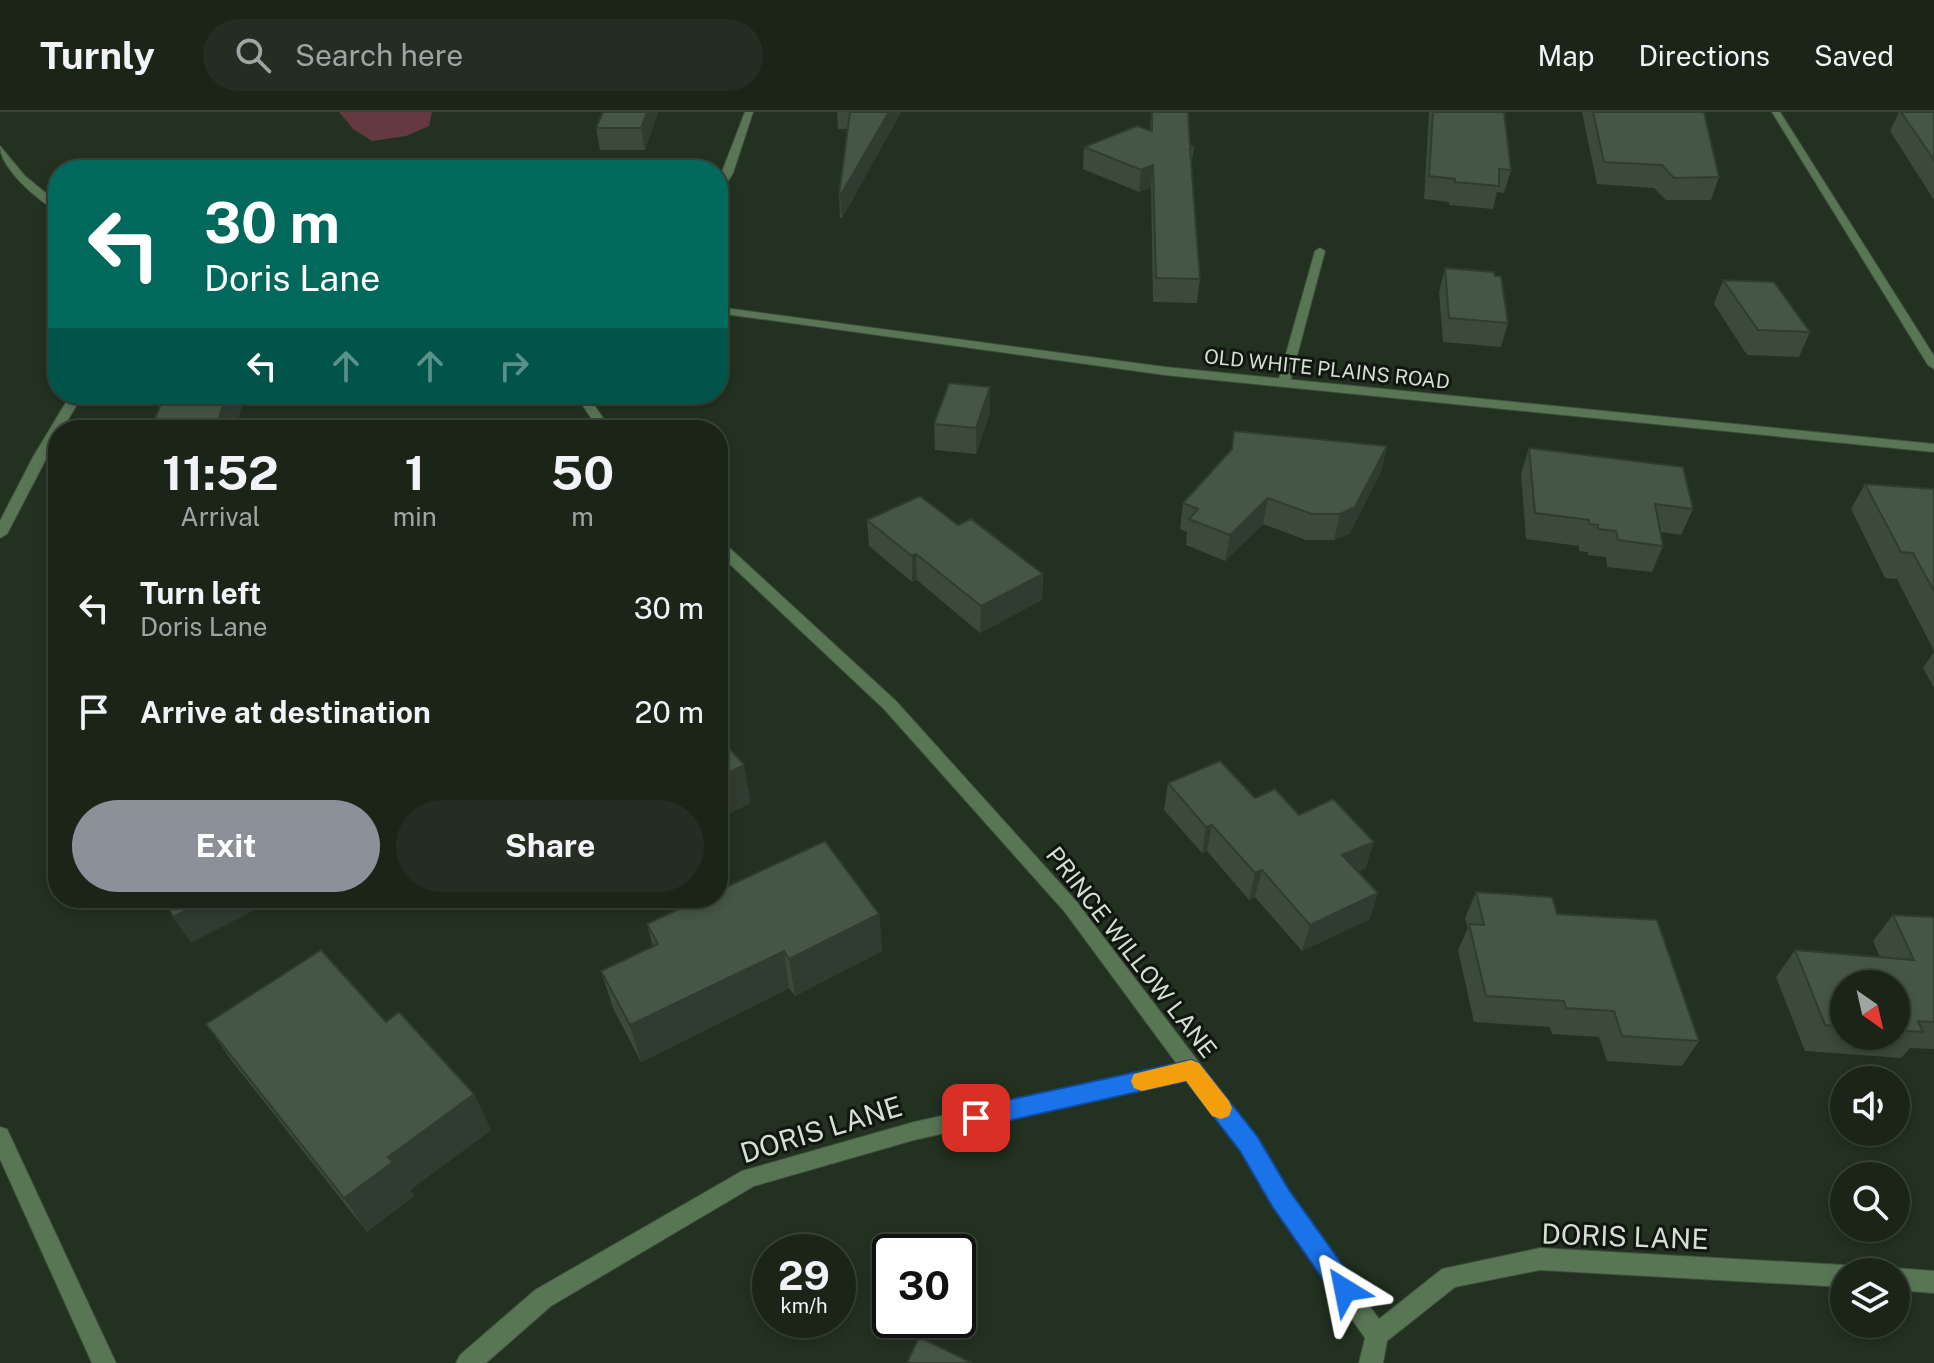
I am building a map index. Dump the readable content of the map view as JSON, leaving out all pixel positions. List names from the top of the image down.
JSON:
{
  "streets": {
    "street": ["OLD WHITE PLAINS ROAD", "PRINCE WILLOW LANE", "DORIS LANE"]
  },
  "crossings": [
    ["PRINCE WILLOW LANE", "DORIS LANE"]
  ],
  "north": "bottom right",
  "page": {
    "header": "Turnly",
    "search": "Search here",
    "nav": ["Map", "Directions", "Saved"],
    "turn": ["30 m", "Doris Lane"],
    "eta": [
      "11:52",
      "Arrival",
      "1",
      "min",
      "50",
      "m"
    ],
    "list": [
      {
        "name": "Turn left",
        "note": "Doris Lane",
        "value": "30 m"
      },
      {
        "name": "Arrive at destination",
        "value": "20 m"
      }
    ],
    "buttons": ["Exit", "Share"],
    "speed": "29 km/h",
    "limit": "30"
  }
}
